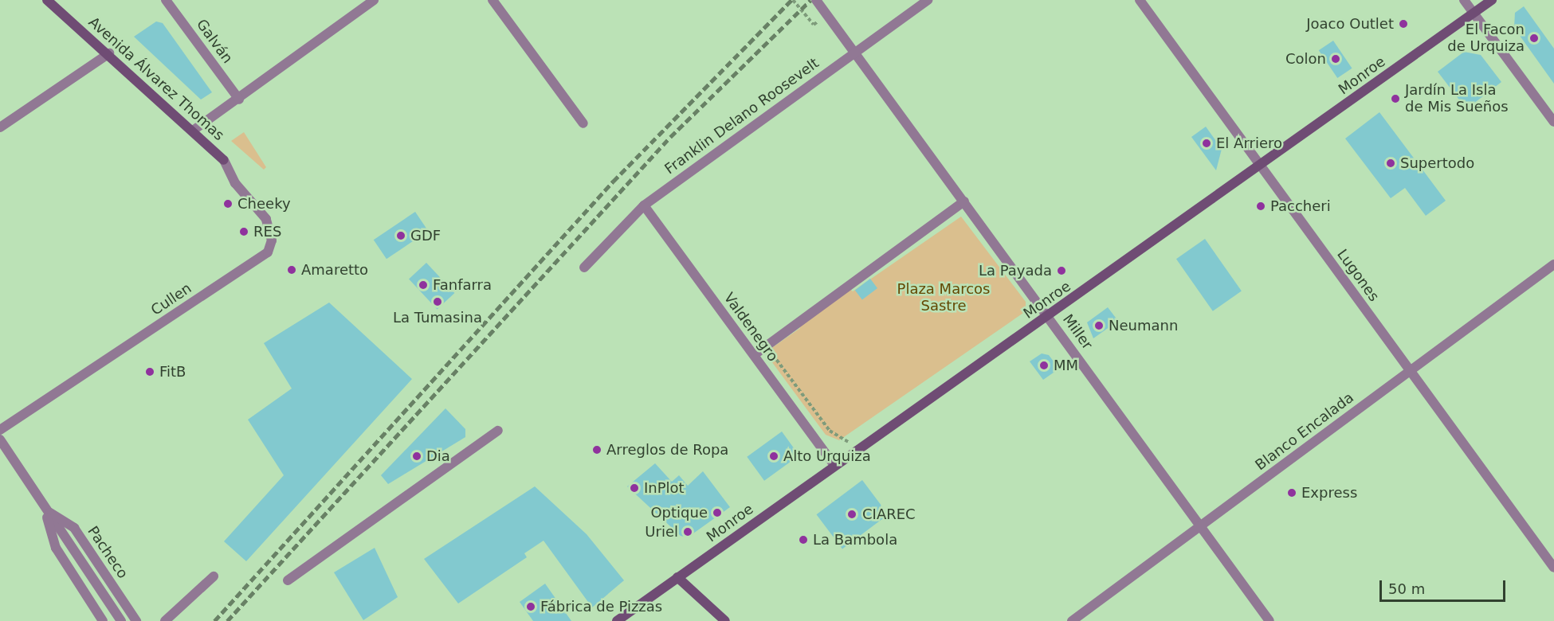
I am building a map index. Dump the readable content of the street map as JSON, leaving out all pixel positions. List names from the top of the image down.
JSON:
{
  "streets": {
    "main road": ["Monroe", "Avenida Álvarez Thomas"],
    "street": [
      "Galván",
      "Franklin Delano Roosevelt",
      "Lugones",
      "Cullen",
      "Valdenegro",
      "Miller",
      "Blanco Encalada",
      "Pacheco"
    ]
  },
  "crossings": [
    ["Monroe", "Lugones"],
    ["Monroe", "Valdenegro"],
    ["Monroe", "Miller"],
    ["Avenida Álvarez Thomas", "Cullen"],
    ["Franklin Delano Roosevelt", "Valdenegro"],
    ["Franklin Delano Roosevelt", "Miller"],
    ["Lugones", "Blanco Encalada"],
    ["Miller", "Blanco Encalada"]
  ],
  "parks": ["Plaza Marcos Sastre"],
  "places": [
    "Joaco Outlet",
    "El Facon de Urquiza",
    "Colon",
    "Jardín La Isla de Mis Sueños",
    "El Arriero",
    "Supertodo",
    "Cheeky",
    "Paccheri",
    "RES",
    "GDF",
    "Amaretto",
    "La Payada",
    "Fanfarra",
    "La Tumasina",
    "Neumann",
    "MM",
    "FitB",
    "Arreglos de Ropa",
    "Dia",
    "Alto Urquiza",
    "InPlot",
    "Express",
    "Optique",
    "CIAREC",
    "Uriel",
    "La Bambola",
    "Fábrica de Pizzas"
  ],
  "scale_bar": "50 m"
}
